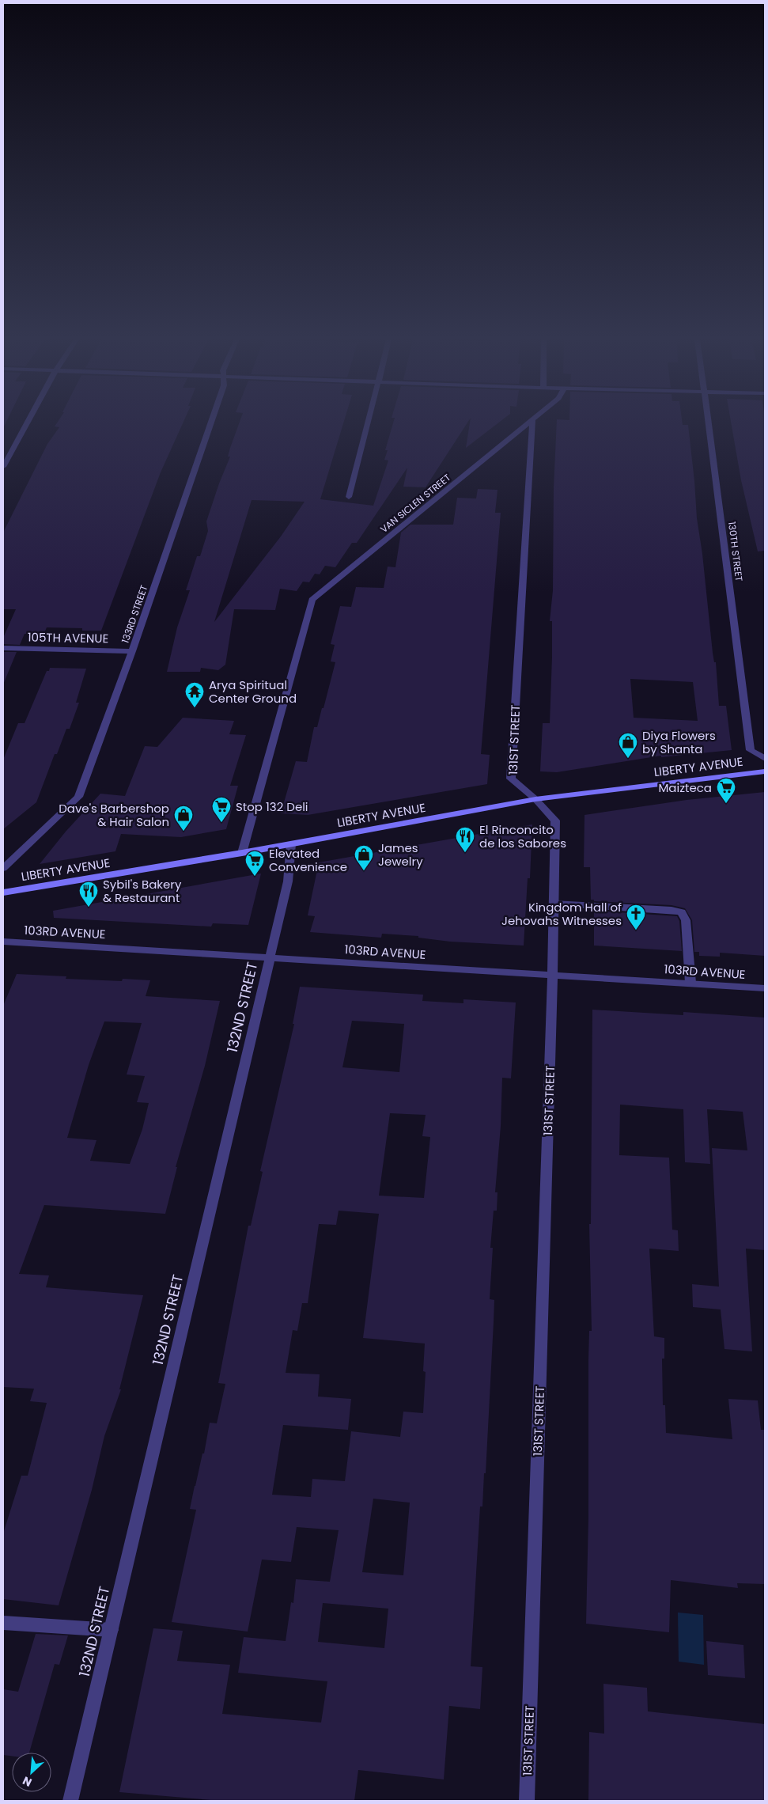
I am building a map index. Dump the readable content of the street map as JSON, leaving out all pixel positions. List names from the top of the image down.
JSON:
{
  "streets": {
    "street": [
      "VAN SICLEN STREET",
      "130TH STREET",
      "133RD STREET",
      "105TH AVENUE",
      "131ST STREET",
      "LIBERTY AVENUE",
      "103RD AVENUE",
      "132ND STREET"
    ]
  },
  "crossings": [
    ["VAN SICLEN STREET", "LIBERTY AVENUE"],
    ["133RD STREET", "105TH AVENUE"],
    ["131ST STREET", "LIBERTY AVENUE"],
    ["131ST STREET", "103RD AVENUE"],
    ["LIBERTY AVENUE", "132ND STREET"],
    ["103RD AVENUE", "132ND STREET"]
  ],
  "places": {
    "temple": ["Arya Spiritual Center Ground"],
    "shop": ["Diya Flowers by Shanta", "Dave's Barbershop & Hair Salon", "James Jewelry"],
    "supermarket": ["Maizteca", "Stop 132 Deli", "Elevated Convenience"],
    "restaurant": ["El Rinconcito de los Sabores", "Sybil's Bakery & Restaurant"],
    "church": ["Kingdom Hall of Jehovahs Witnesses"]
  },
  "north": "bottom left"
}
